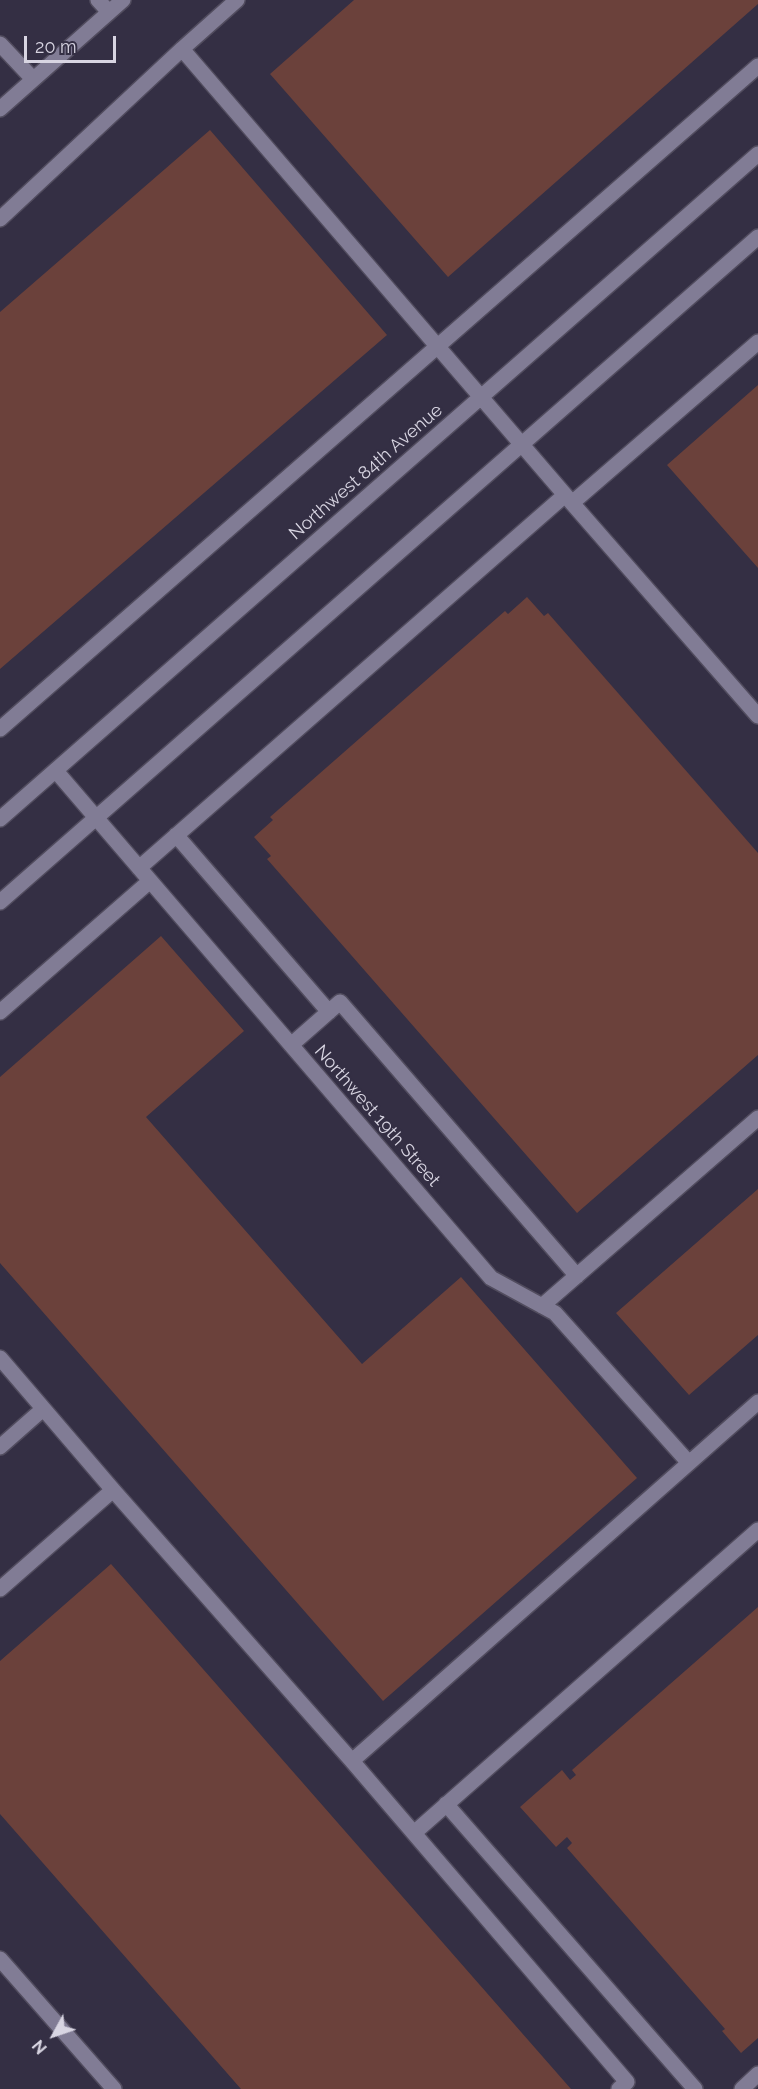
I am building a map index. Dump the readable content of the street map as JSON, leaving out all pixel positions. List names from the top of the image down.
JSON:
{
  "streets": {
    "street": ["Northwest 84th Avenue", "Northwest 19th Street"]
  },
  "crossings": [
    ["Northwest 84th Avenue", "Northwest 19th Street"]
  ],
  "scale_bar": "20 m",
  "north": "bottom left"
}
